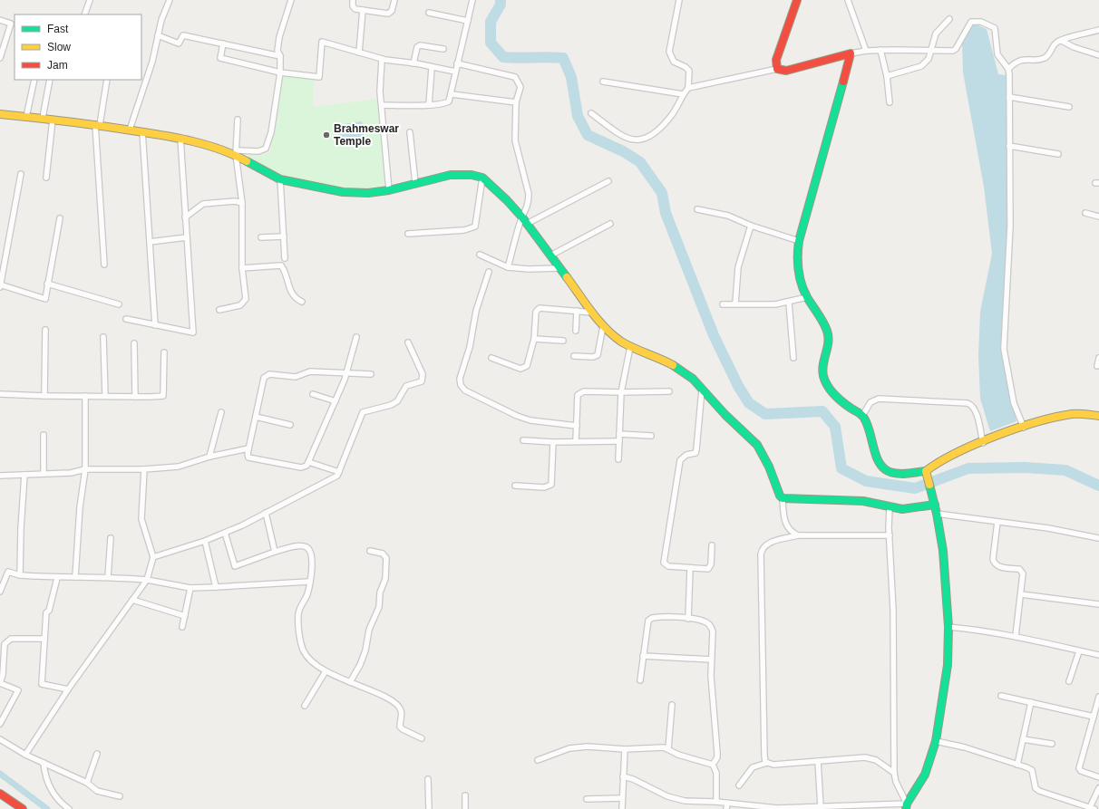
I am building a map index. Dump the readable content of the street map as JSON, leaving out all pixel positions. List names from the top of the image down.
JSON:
{
  "places": ["Brahmeswar Temple"],
  "legend": ["Fast", "Slow", "Jam"]
}
